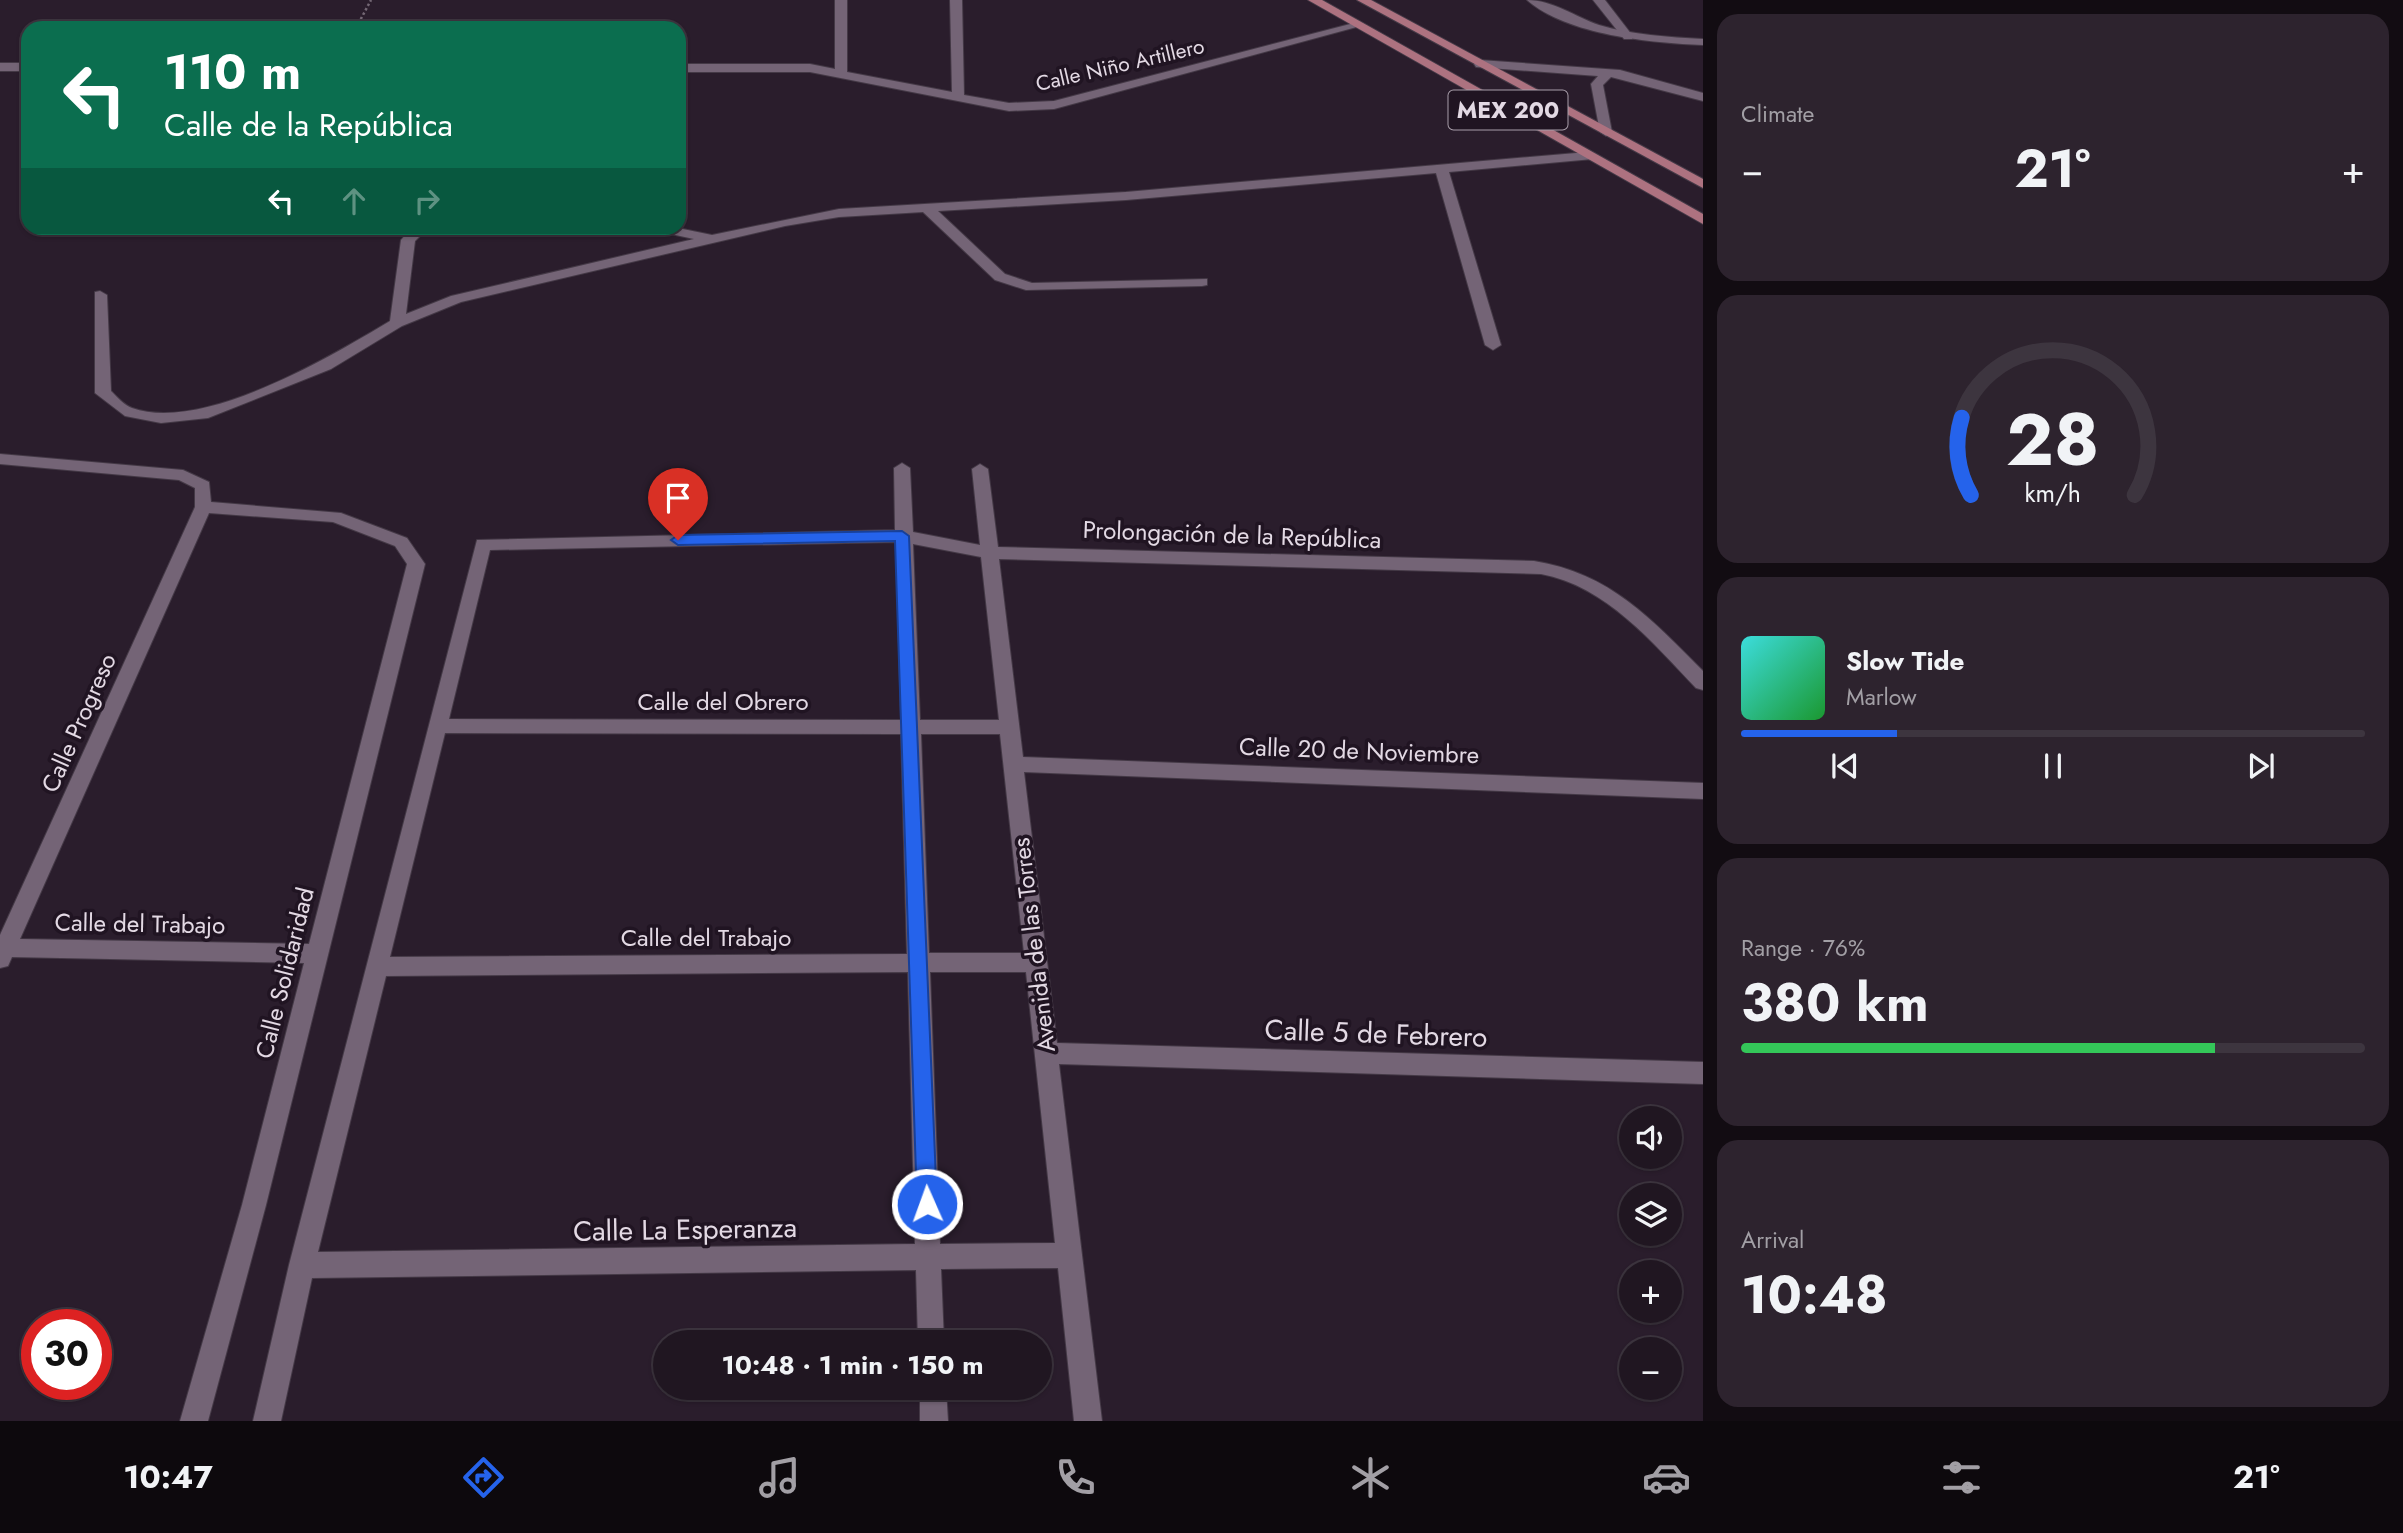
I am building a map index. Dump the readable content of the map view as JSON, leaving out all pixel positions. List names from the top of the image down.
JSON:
{
  "streets": {
    "main road": ["MEX 200"],
    "street": [
      "Calle Niño Artillero",
      "Prolongación de la República",
      "Calle del Obrero",
      "Calle Progreso",
      "Calle 20 de Noviembre",
      "Calle del Trabajo",
      "Avenida de las Torres",
      "Calle Solidaridad",
      "Calle 5 de Febrero",
      "Calle La Esperanza"
    ]
  },
  "crossings": [
    ["Calle Niño Artillero", "MEX 200"],
    ["Prolongación de la República", "Calle del Obrero"],
    ["Prolongación de la República", "Avenida de las Torres"],
    ["Calle del Obrero", "Avenida de las Torres"],
    ["Calle Progreso", "Calle del Trabajo"],
    ["Calle Progreso", "Calle Solidaridad"],
    ["Calle 20 de Noviembre", "Avenida de las Torres"],
    ["Calle del Trabajo", "Avenida de las Torres"],
    ["Calle del Trabajo", "Calle Solidaridad"],
    ["Avenida de las Torres", "Calle 5 de Febrero"],
    ["Avenida de las Torres", "Calle La Esperanza"]
  ],
  "page": {
    "tile": [
      "Climate",
      ["Range · 76%", "380 km"],
      ["Arrival", "10:48"]
    ],
    "turn": ["110 m", "Calle de la República"],
    "heat": ["−", "21°", "+"],
    "song": ["Slow Tide", "Marlow"],
    "map_buttons": ["+", "−"],
    "limit": "30",
    "trip": "10:48 · 1 min · 150 m",
    "tabs": ["10:47", "21°"],
    "gauge": ["28", "km/h"]
  }
}
